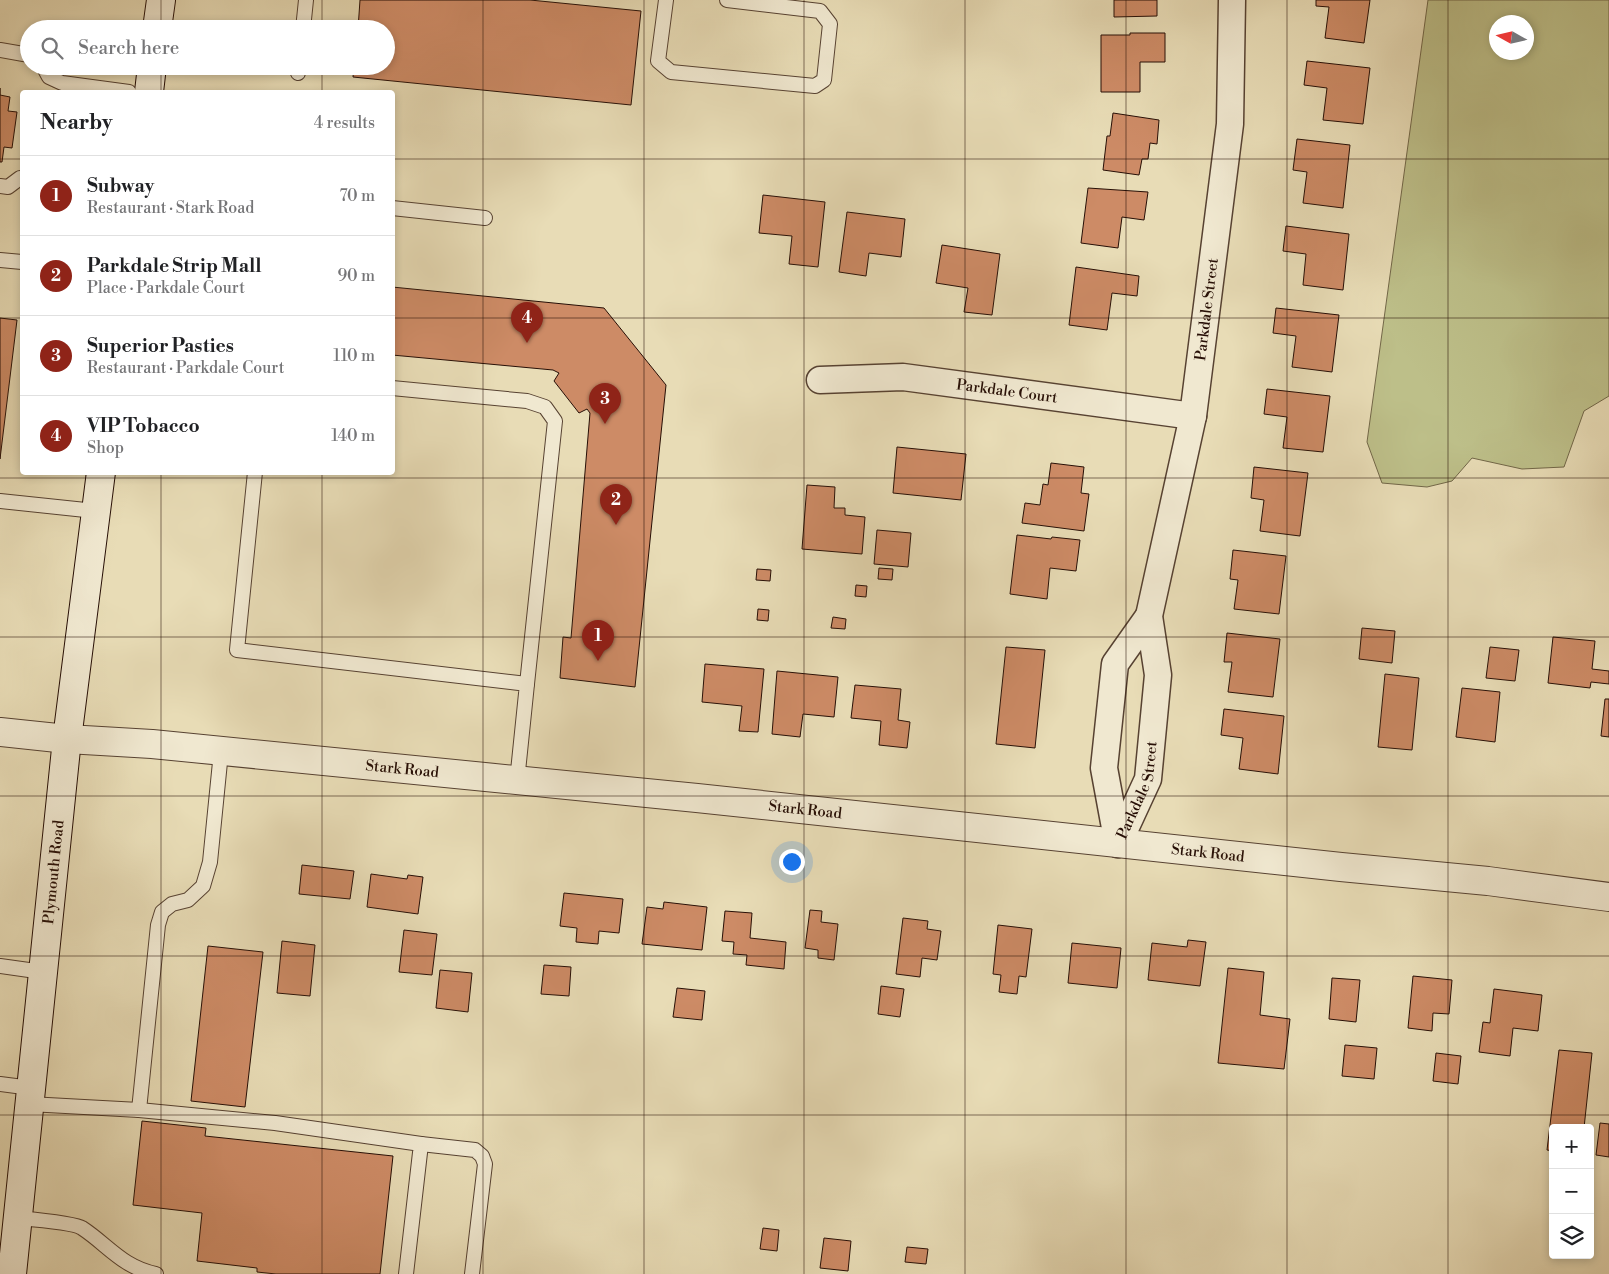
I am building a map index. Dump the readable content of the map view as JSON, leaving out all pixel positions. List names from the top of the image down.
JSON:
{
  "streets": {
    "street": [
      "Parkdale Street",
      "Parkdale Court",
      "Stark Road",
      "Plymouth Road"
    ]
  },
  "crossings": [
    ["Parkdale Street", "Parkdale Court"],
    ["Parkdale Street", "Stark Road"],
    ["Stark Road", "Plymouth Road"]
  ],
  "north": "left",
  "page": {
    "search": "Search here",
    "heading": ["Nearby", "4 results"],
    "list": [
      {
        "mark": "1",
        "name": "Subway",
        "note": "Restaurant · Stark Road",
        "value": "70 m"
      },
      {
        "mark": "2",
        "name": "Parkdale Strip Mall",
        "note": "Place · Parkdale Court",
        "value": "90 m"
      },
      {
        "mark": "3",
        "name": "Superior Pasties",
        "note": "Restaurant · Parkdale Court",
        "value": "110 m"
      },
      {
        "mark": "4",
        "name": "VIP Tobacco",
        "note": "Shop",
        "value": "140 m"
      }
    ],
    "pins": [
      "4",
      "3",
      "2",
      "1"
    ],
    "map_buttons": ["+", "−"]
  }
}
